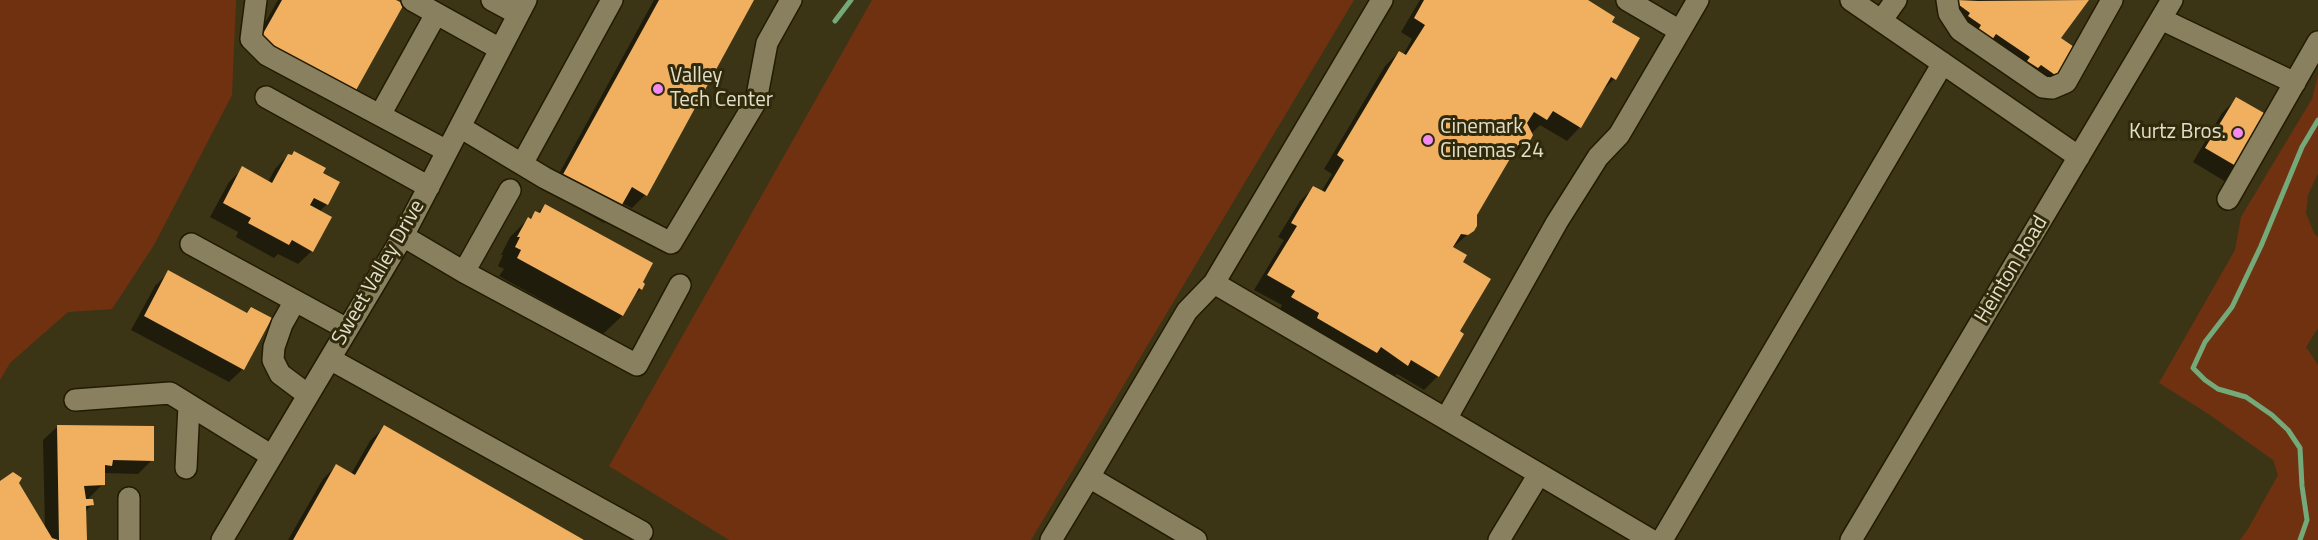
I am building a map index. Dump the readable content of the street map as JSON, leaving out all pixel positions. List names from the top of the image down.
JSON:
{
  "streets": {
    "street": ["Heinton Road", "Sweet Valley Drive"]
  },
  "places": ["Valley Tech Center", "Kurtz Bros.", "Cinemark Cinemas 24"]
}
